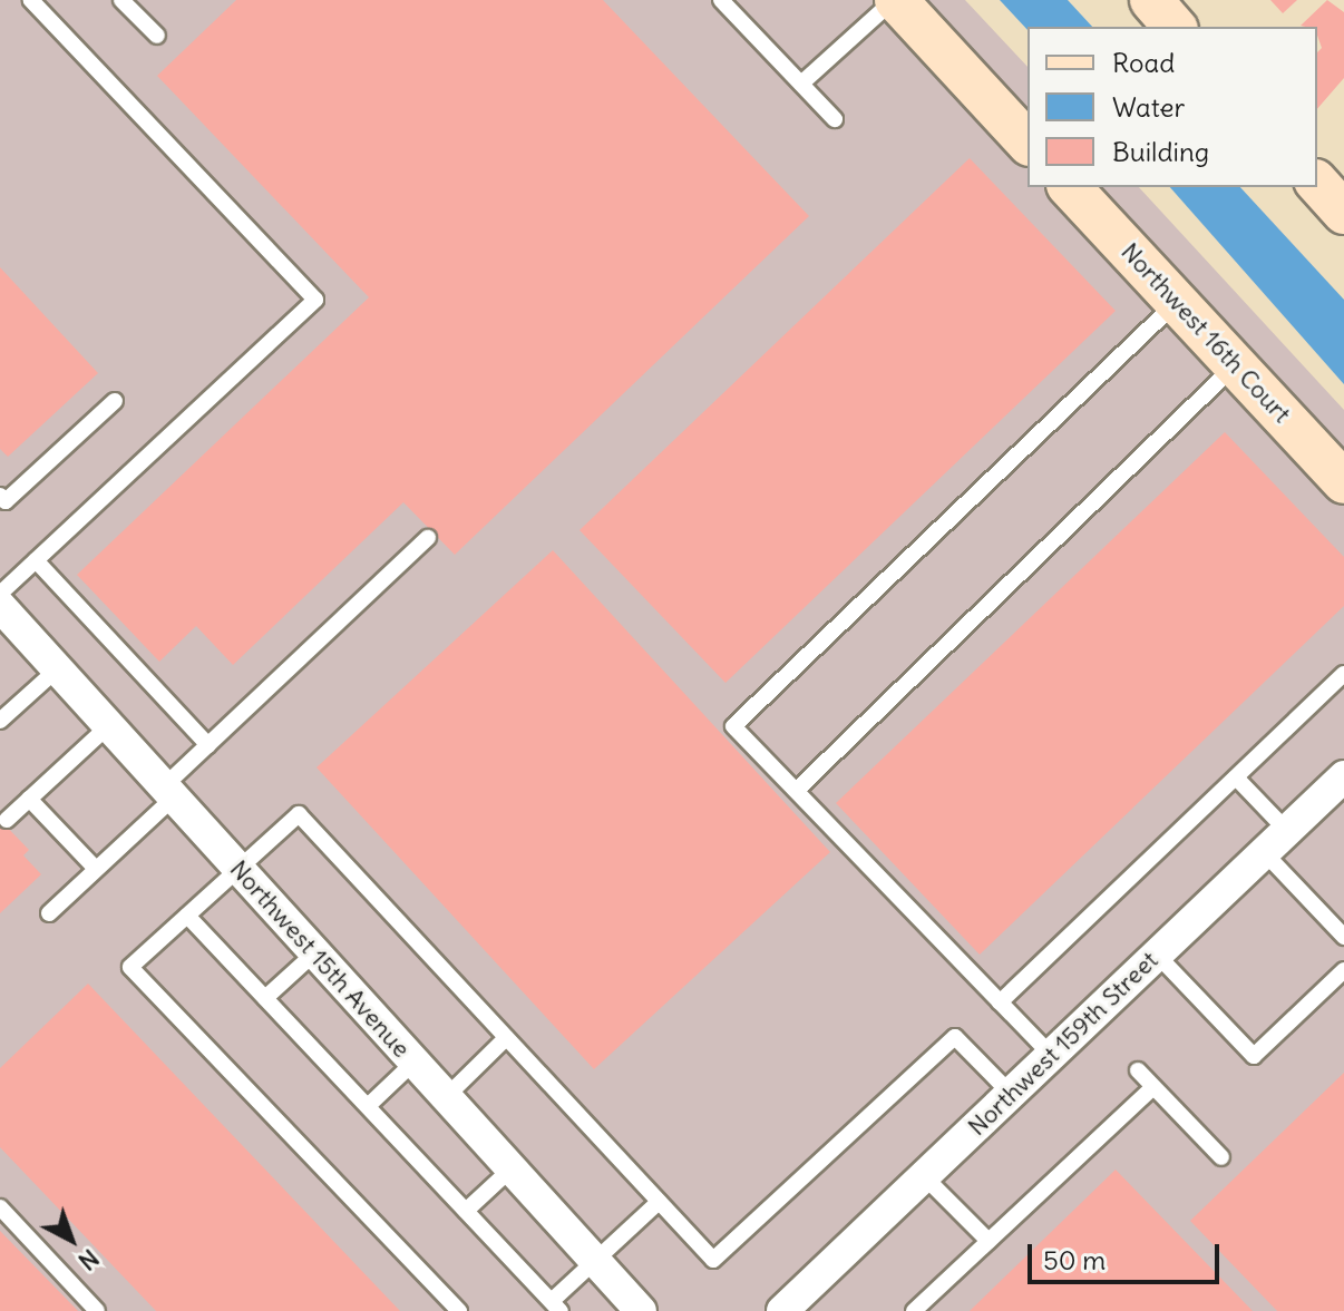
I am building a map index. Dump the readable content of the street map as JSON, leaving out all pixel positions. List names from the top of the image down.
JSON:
{
  "streets": {
    "street": ["Northwest 16th Court", "Northwest 15th Avenue", "Northwest 159th Street"]
  },
  "legend": ["Road", "Water", "Building"],
  "scale_bar": "50 m",
  "north": "bottom right"
}
